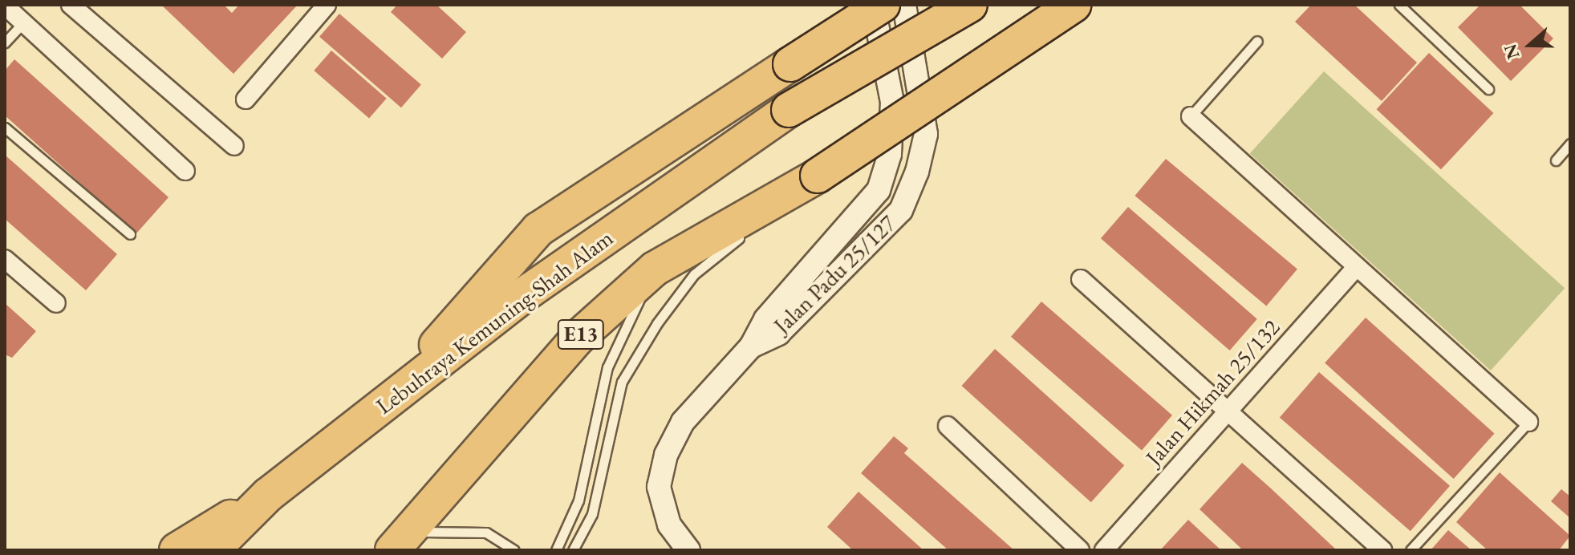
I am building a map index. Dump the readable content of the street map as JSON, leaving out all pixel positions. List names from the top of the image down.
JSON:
{
  "streets": {
    "highway": ["Lebuhraya Kemuning-Shah Alam", "E13"],
    "street": ["Jalan Padu 25/127", "Jalan Hikmah 25/132"]
  },
  "north": "left"
}
